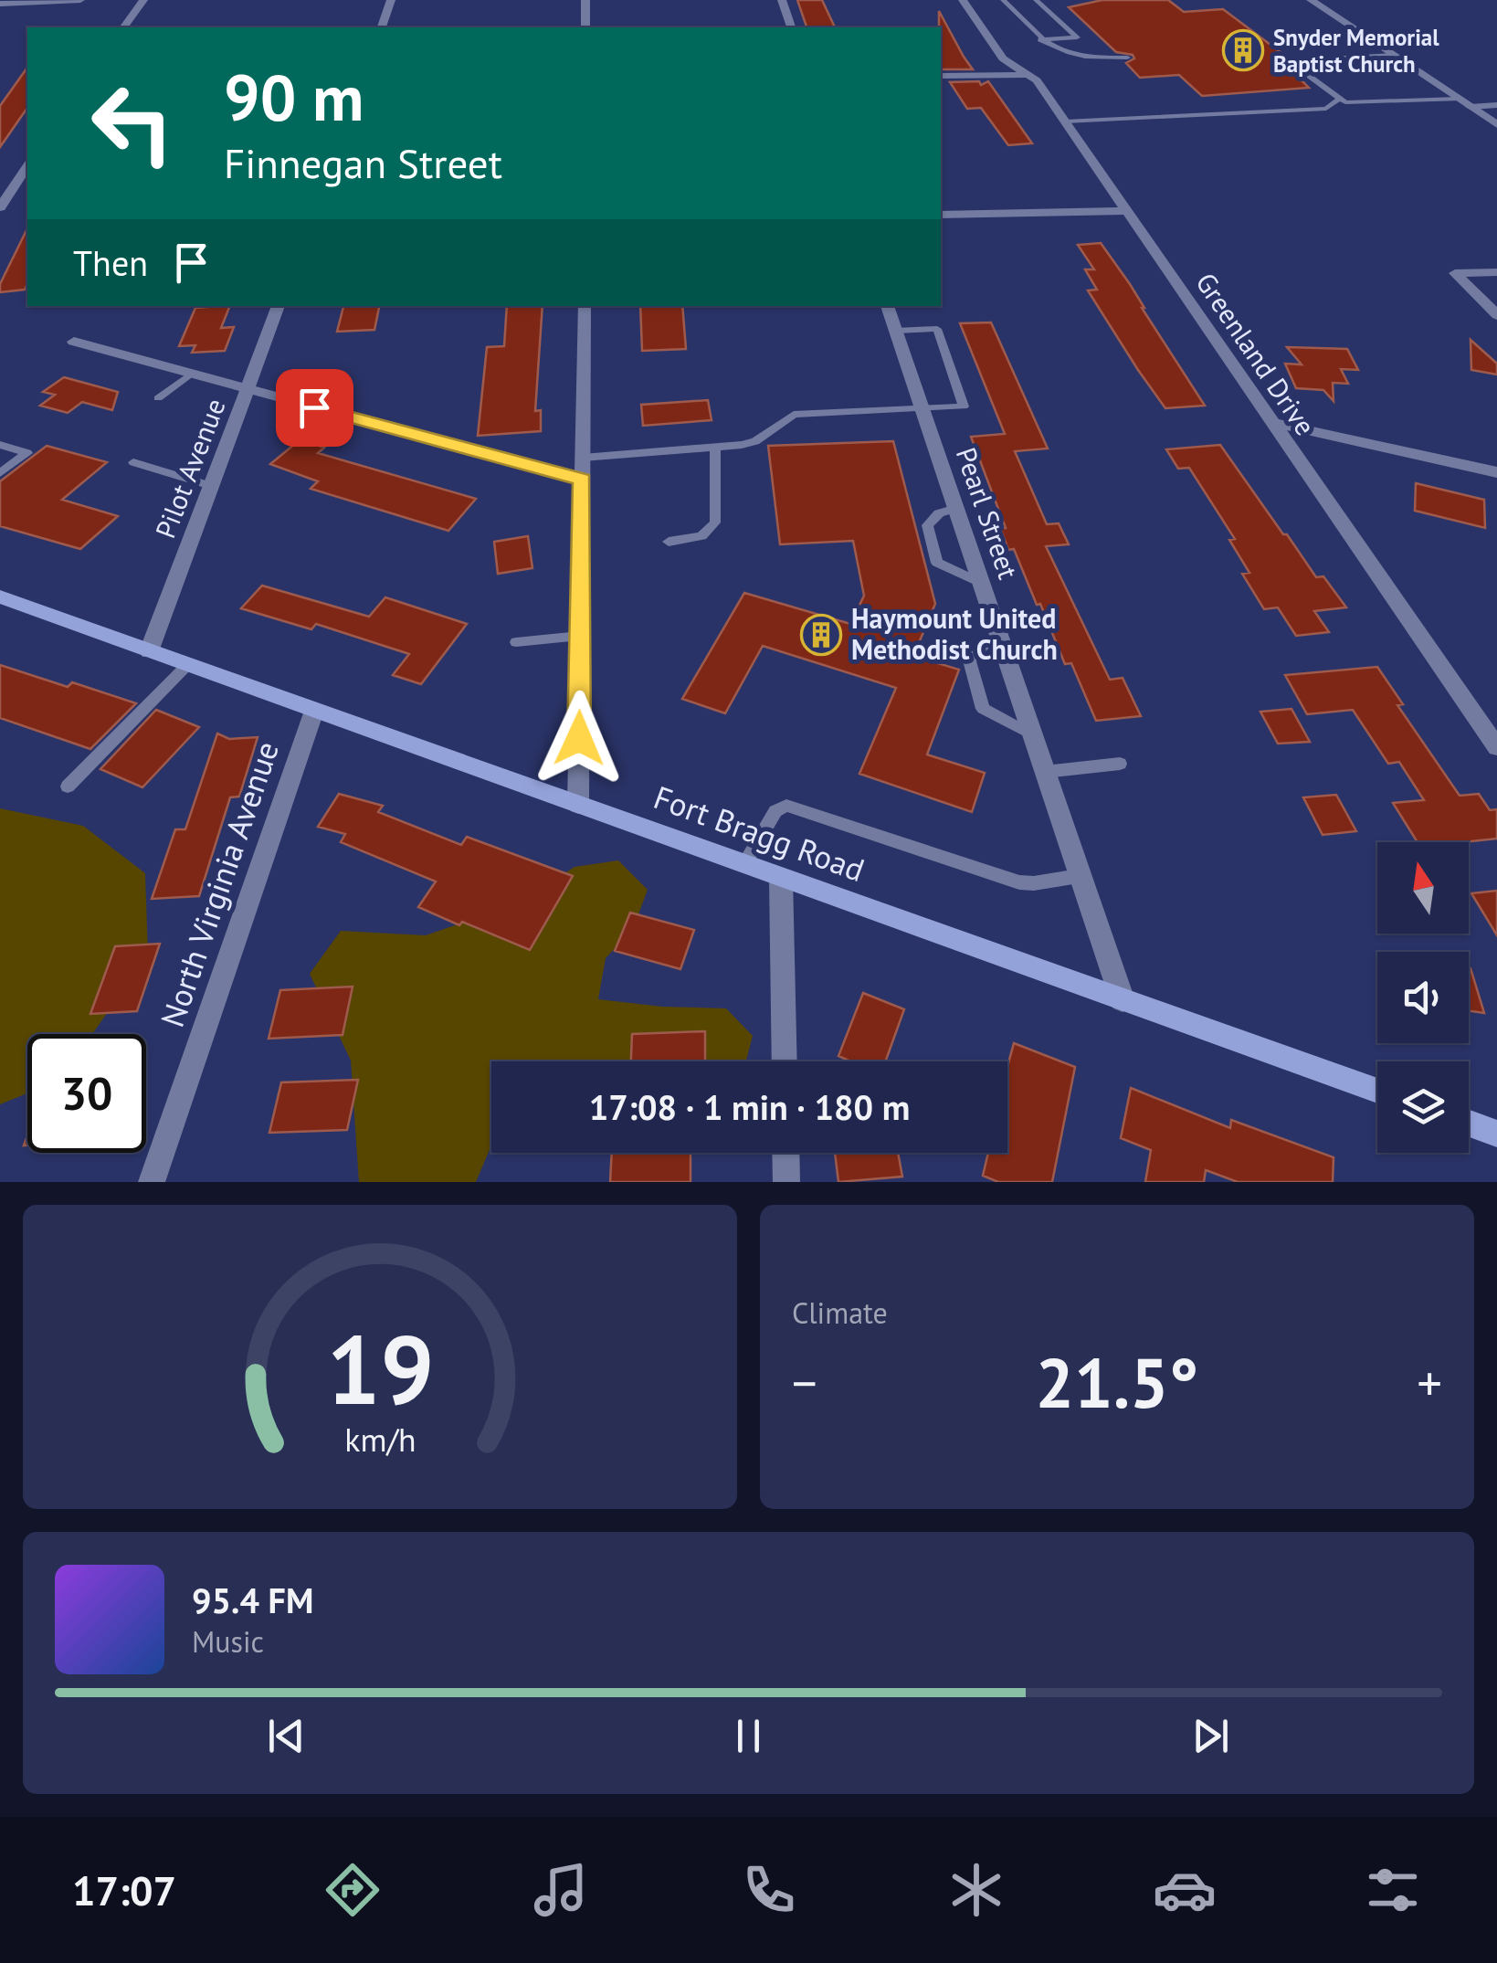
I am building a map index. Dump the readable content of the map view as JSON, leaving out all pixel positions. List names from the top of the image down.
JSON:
{
  "streets": {
    "main road": ["Fort Bragg Road"],
    "street": [
      "Greenland Drive",
      "Pilot Avenue",
      "Pearl Street",
      "North Virginia Avenue"
    ]
  },
  "crossings": [
    ["Pilot Avenue", "Fort Bragg Road"],
    ["Pearl Street", "Fort Bragg Road"],
    ["Fort Bragg Road", "North Virginia Avenue"]
  ],
  "places": {
    "building": ["Snyder Memorial Baptist Church", "Haymount United Methodist Church"]
  },
  "north": "top",
  "page": {
    "turn": ["90 m", "Finnegan Street"],
    "then": "Then",
    "limit": "30",
    "trip": "17:08 · 1 min · 180 m",
    "tile": "Climate",
    "heat": ["−", "21.5°", "+"],
    "song": ["95.4 FM", "Music"],
    "tabs": "17:07",
    "gauge": ["19", "km/h"]
  }
}
